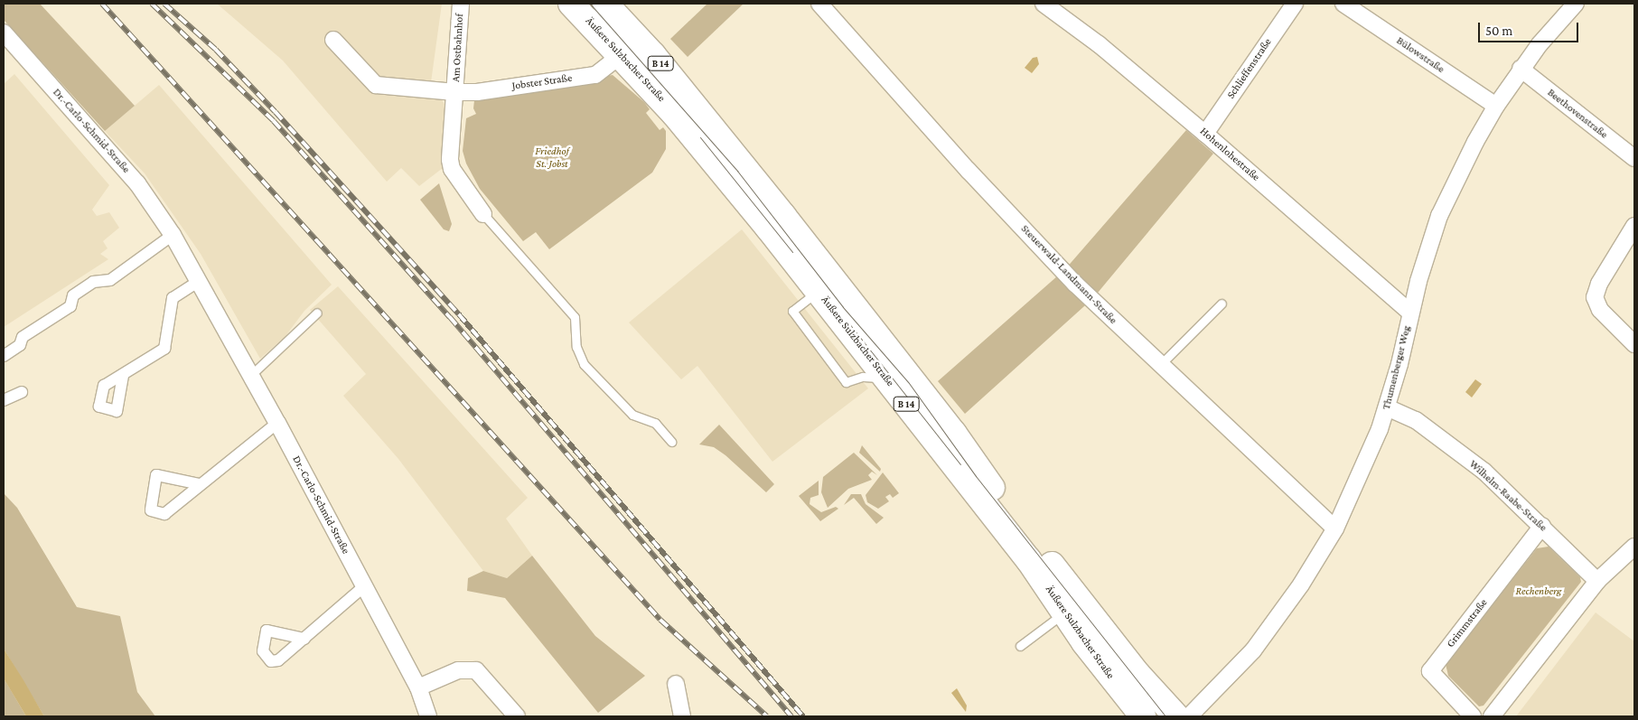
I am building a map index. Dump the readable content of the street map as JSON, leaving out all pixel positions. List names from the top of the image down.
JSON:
{
  "streets": {
    "main road": ["Äußere Sulzbacher Straße", "B 14"],
    "street": [
      "Am Ostbahnhof",
      "Bülowstraße",
      "Schlieffenstraße",
      "Jobster Straße",
      "Beethovenstraße",
      "Dr.-Carlo-Schmid-Straße",
      "Hohenlohestraße",
      "Steuerwald-Landmann-Straße",
      "Thumenberger Weg",
      "Wilhelm-Raabe-Straße",
      "Grimmstraße"
    ]
  },
  "crossings": [
    ["Am Ostbahnhof", "Jobster Straße"],
    ["Bülowstraße", "Thumenberger Weg"],
    ["Äußere Sulzbacher Straße", "Jobster Straße"],
    ["Schlieffenstraße", "Hohenlohestraße"],
    ["Beethovenstraße", "Thumenberger Weg"],
    ["Hohenlohestraße", "Thumenberger Weg"],
    ["Steuerwald-Landmann-Straße", "Thumenberger Weg"],
    ["Thumenberger Weg", "Wilhelm-Raabe-Straße"],
    ["Wilhelm-Raabe-Straße", "Grimmstraße"]
  ],
  "parks": ["Friedhof St. Jobst", "Rechenberg"],
  "scale_bar": "50 m"
}
